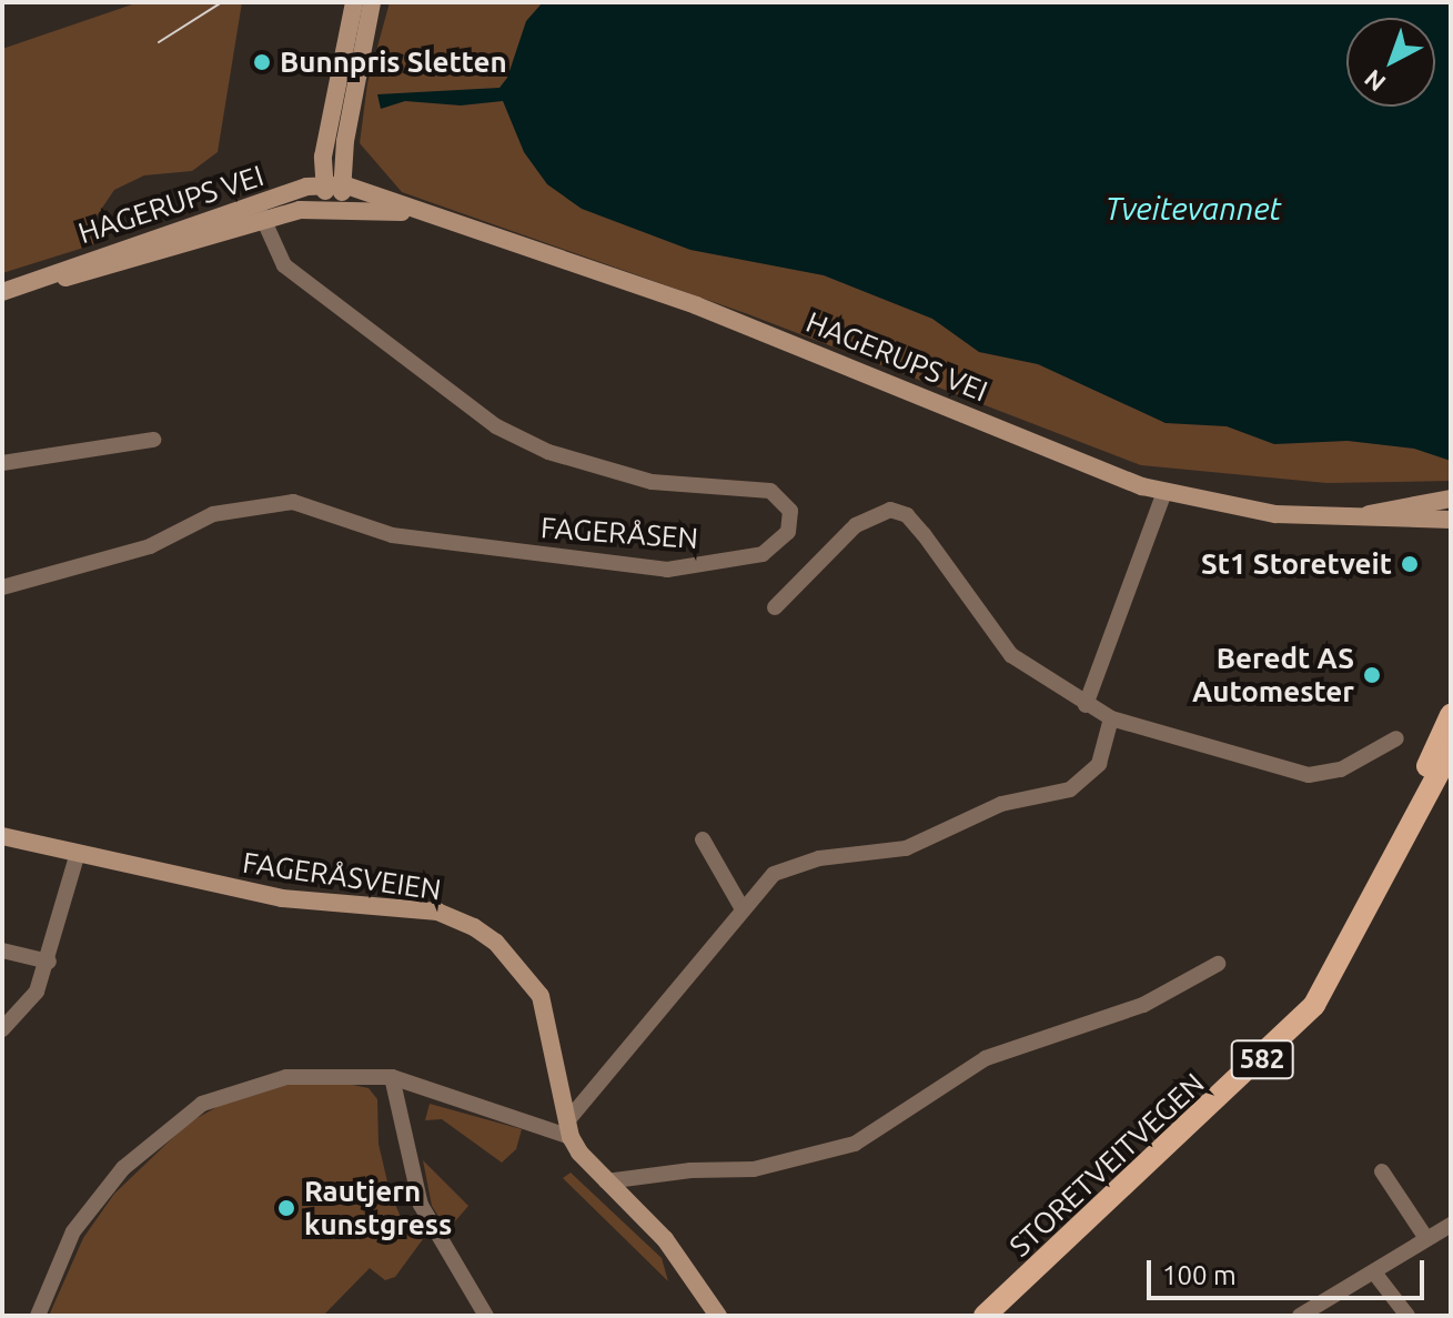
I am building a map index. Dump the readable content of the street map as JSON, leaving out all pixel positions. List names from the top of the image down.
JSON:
{
  "streets": {
    "main road": [
      "HAGERUPS VEI",
      "FAGERÅSVEIEN",
      "582",
      "STORETVEITVEGEN"
    ],
    "street": ["FAGERÅSEN"]
  },
  "crossings": [
    ["HAGERUPS VEI", "FAGERÅSEN"]
  ],
  "water": ["Tveitevannet"],
  "places": [
    "Bunnpris Sletten",
    "St1 Storetveit",
    "Beredt AS Automester",
    "Rautjern kunstgress"
  ],
  "scale_bar": "100 m",
  "north": "bottom left"
}
